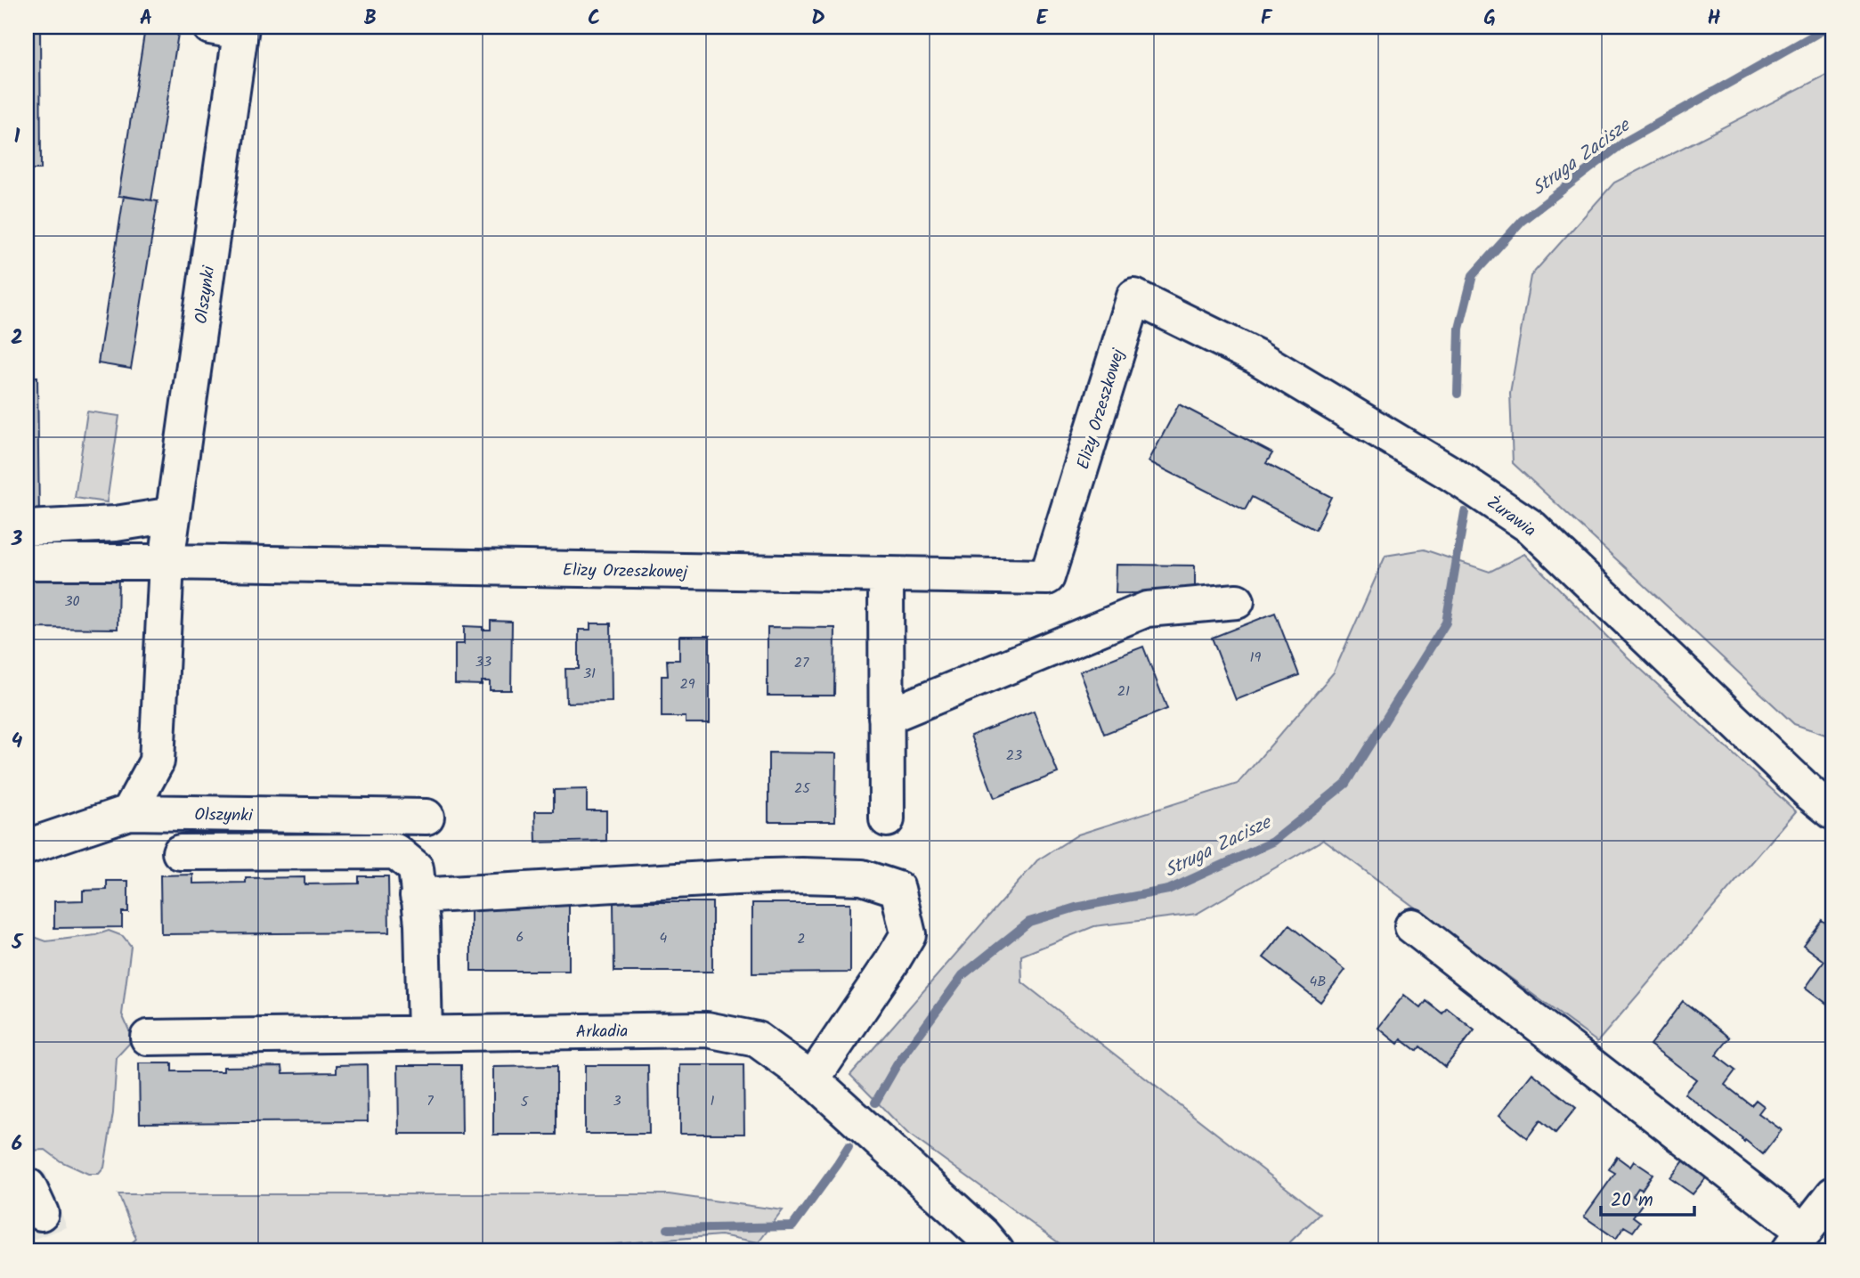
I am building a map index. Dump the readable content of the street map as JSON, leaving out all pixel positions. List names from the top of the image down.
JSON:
{
  "streets": {
    "street": [
      "Olszynki",
      "Elizy Orzeszkowej",
      "Żurawia",
      "Arkadia"
    ]
  },
  "crossings": [
    ["Olszynki", "Elizy Orzeszkowej"],
    ["Elizy Orzeszkowej", "Żurawia"]
  ],
  "water": ["Struga Zacisze"],
  "house_numbers": [
    "30",
    "19",
    "33",
    "27",
    "31",
    "29",
    "21",
    "23",
    "25",
    "6",
    "4",
    "2",
    "4B",
    "7",
    "3",
    "1",
    "5"
  ],
  "scale_bar": "20 m",
  "grid": {
    "columns": [
      "A",
      "B",
      "C",
      "D",
      "E",
      "F",
      "G",
      "H"
    ],
    "rows": [
      "1",
      "2",
      "3",
      "4",
      "5",
      "6"
    ]
  }
}
